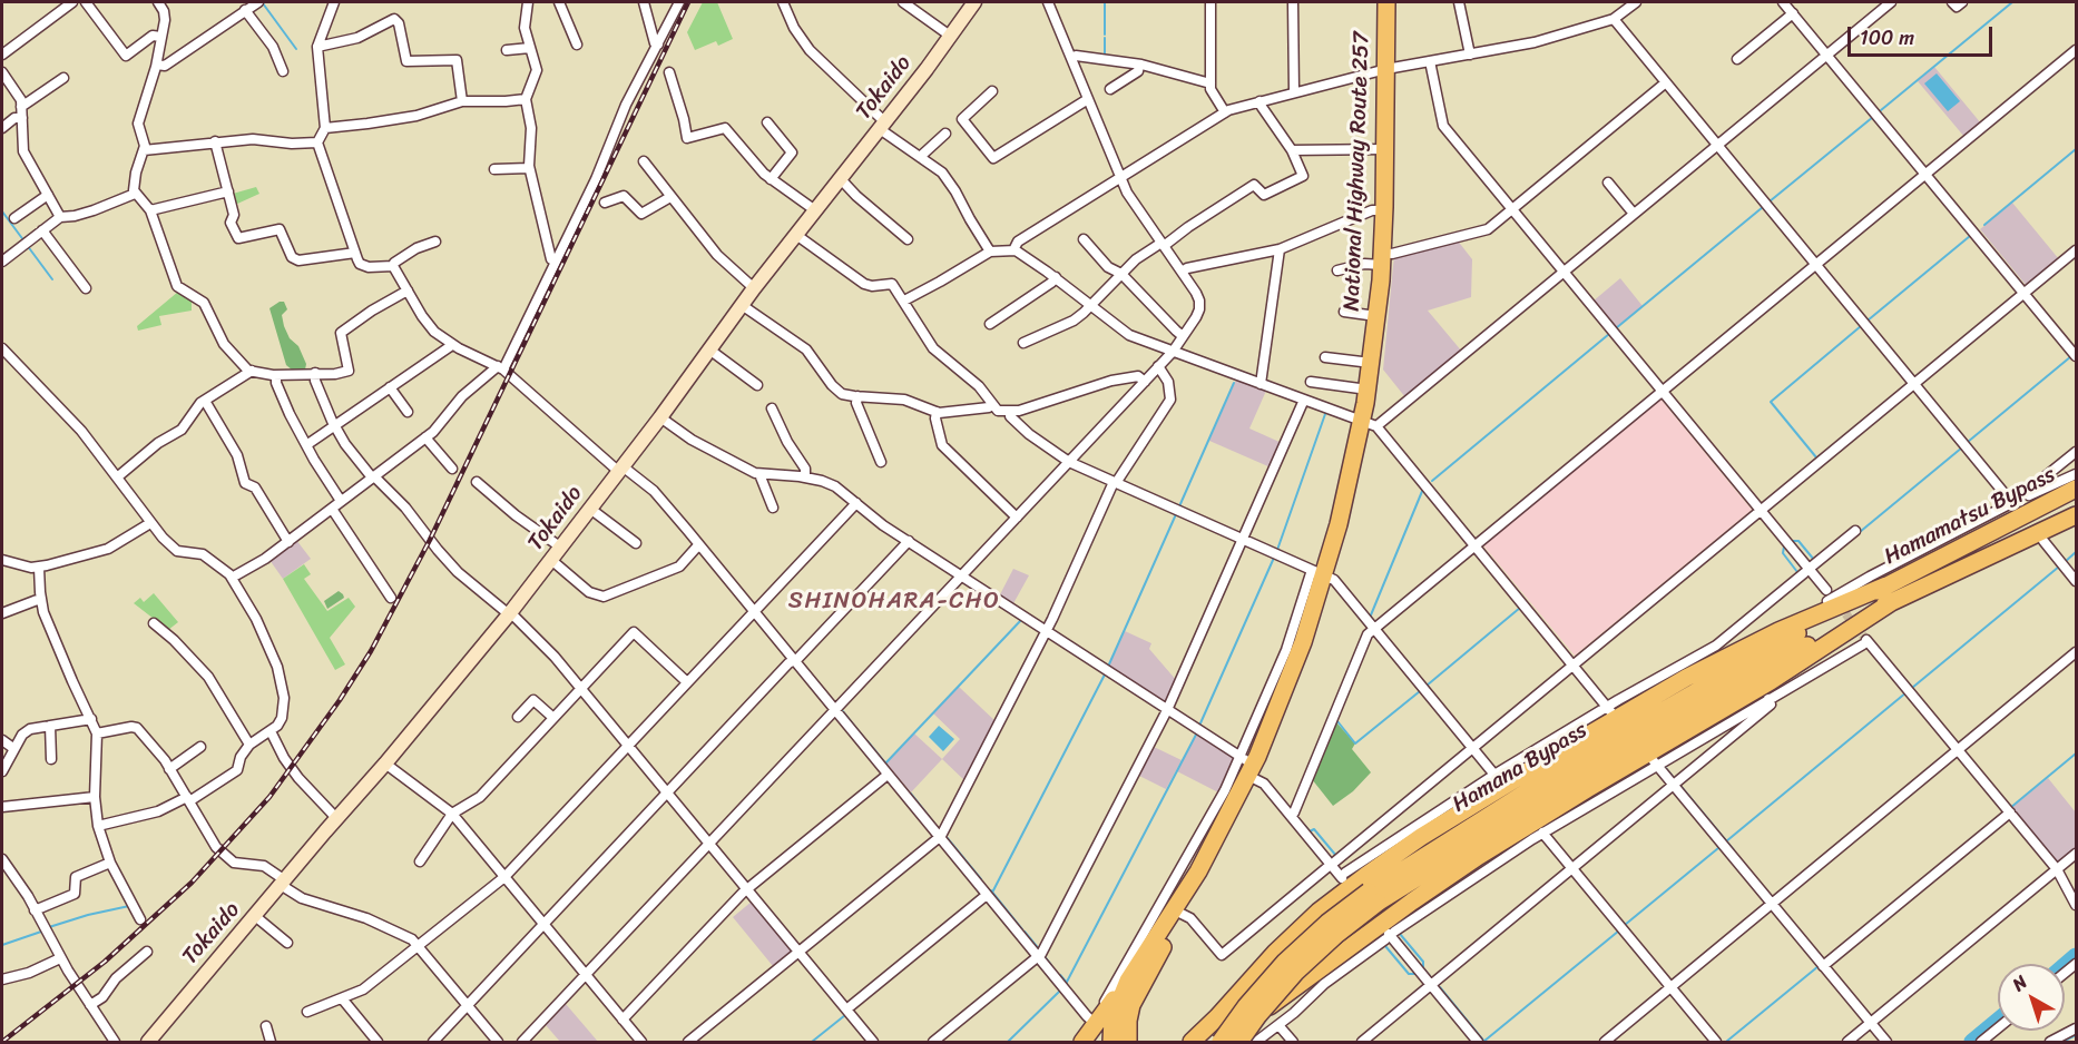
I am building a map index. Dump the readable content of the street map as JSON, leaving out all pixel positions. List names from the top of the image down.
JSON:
{
  "streets": {
    "highway": ["National Highway Route 257", "Hamamatsu Bypass", "Hamana Bypass"],
    "main road": ["Tokaido"]
  },
  "crossings": [
    ["Hamamatsu Bypass", "Hamana Bypass"]
  ],
  "districts": ["SHINOHARA-CHO"],
  "scale_bar": "100 m",
  "north": "top left"
}
